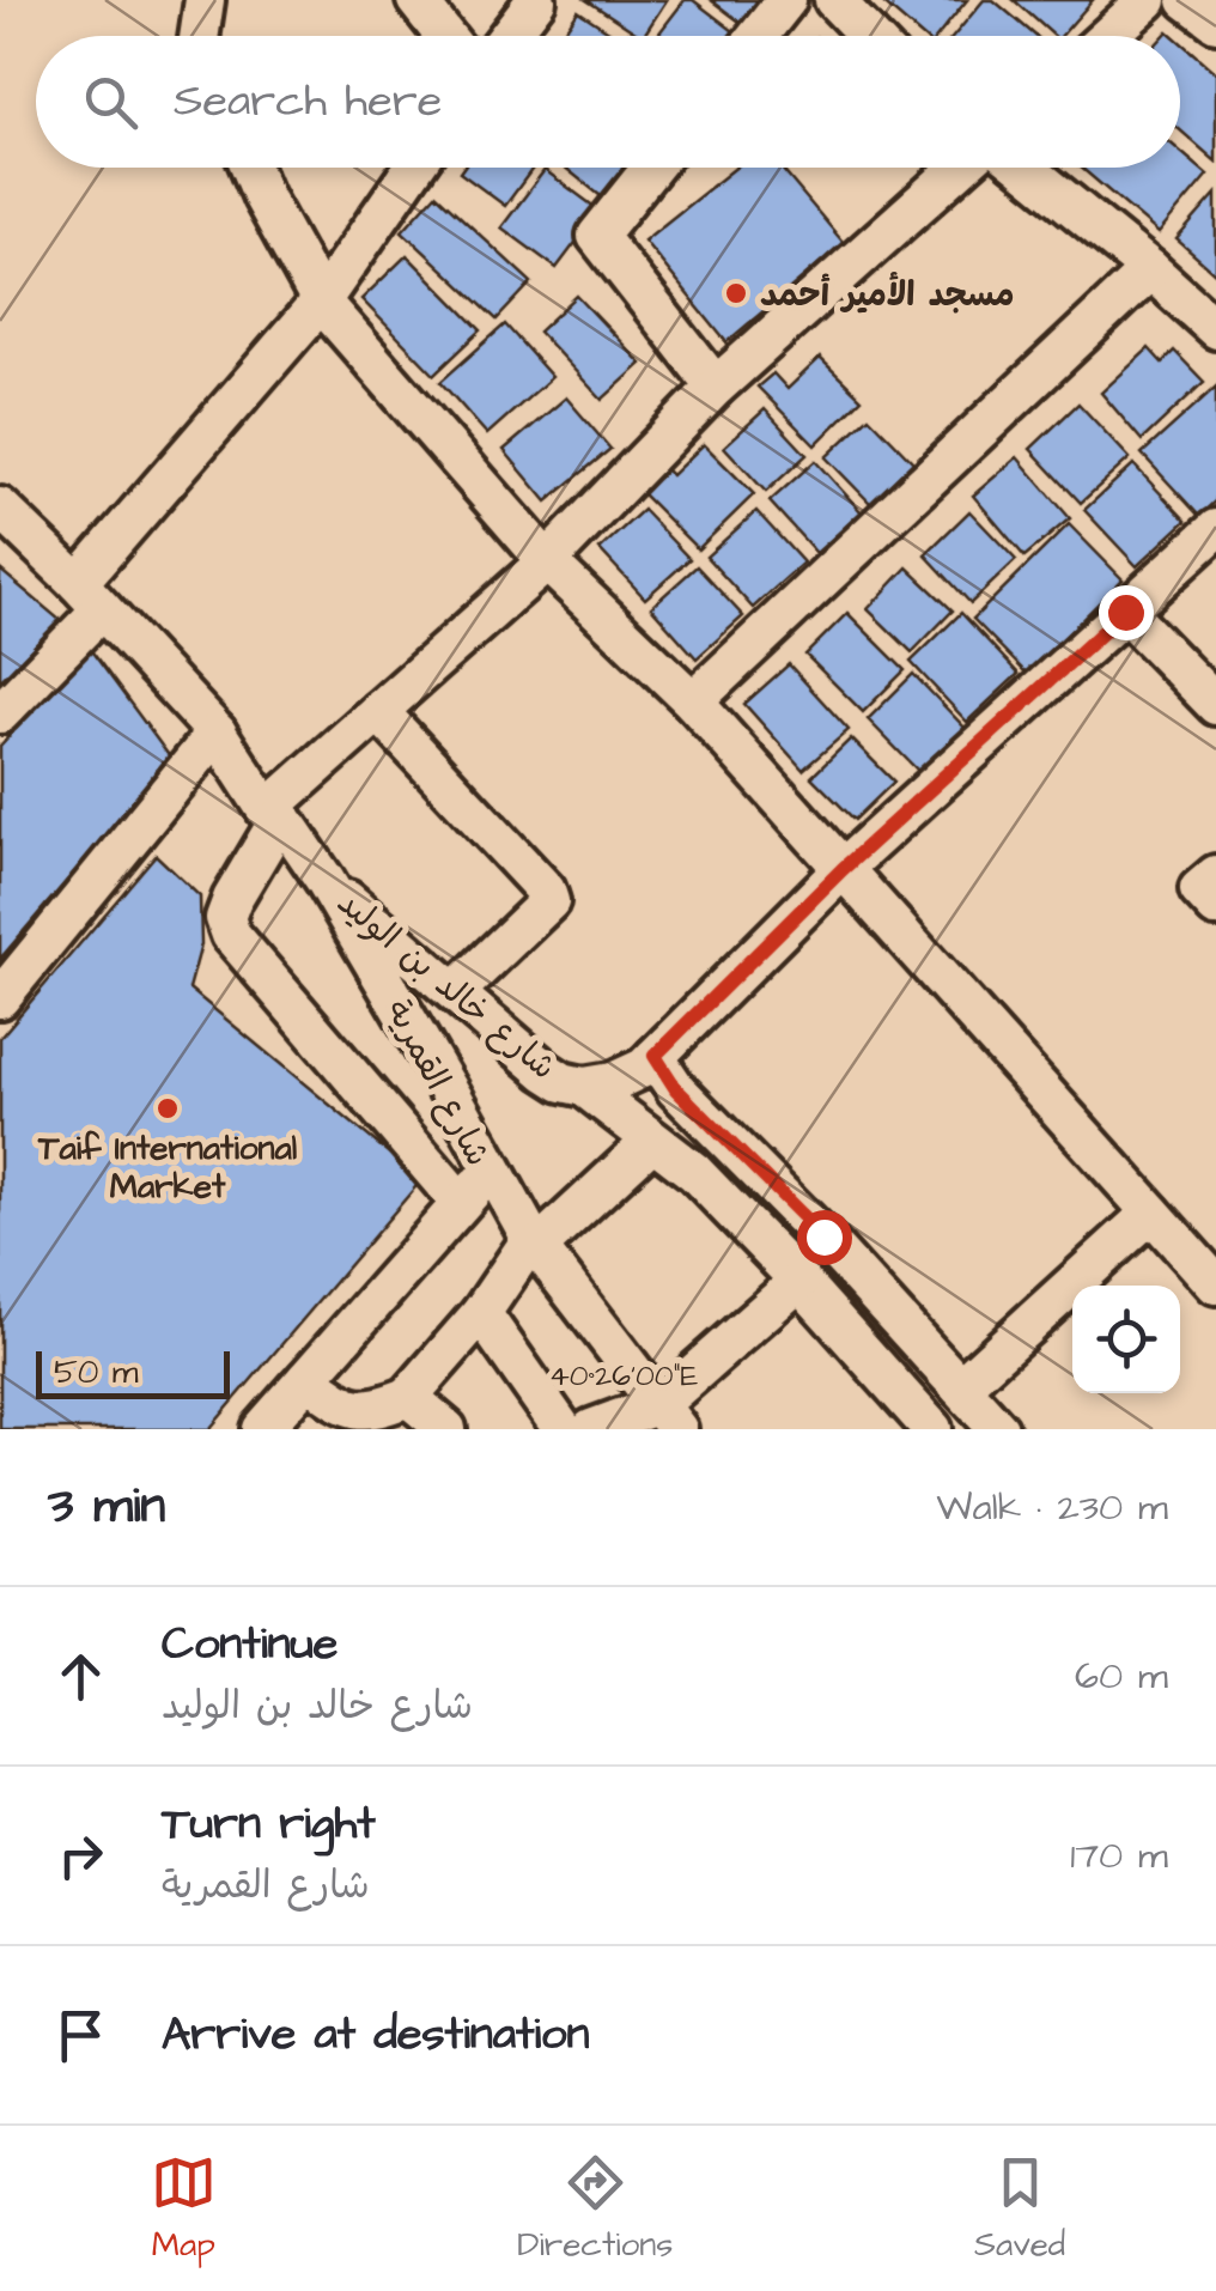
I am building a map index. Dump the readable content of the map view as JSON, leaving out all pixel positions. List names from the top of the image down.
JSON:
{
  "streets": {
    "street": ["شارع خالد بن الوليد", "شارع القمرية"]
  },
  "crossings": [
    ["شارع خالد بن الوليد", "شارع القمرية"]
  ],
  "places": ["مسجد الأمير أحمد", "Taif International Market"],
  "scale_bar": "50 m",
  "page": {
    "search": "Search here",
    "scale": "50 m",
    "heading": ["3 min", "Walk · 230 m"],
    "list": [
      ["Continue", "شارع خالد بن الوليد", "60 m"],
      ["Turn right", "شارع القمرية", "170 m"],
      "Arrive at destination"
    ],
    "nav": ["Map", "Directions", "Saved"]
  },
  "coordinates": ["40°26'00\"E"]
}
